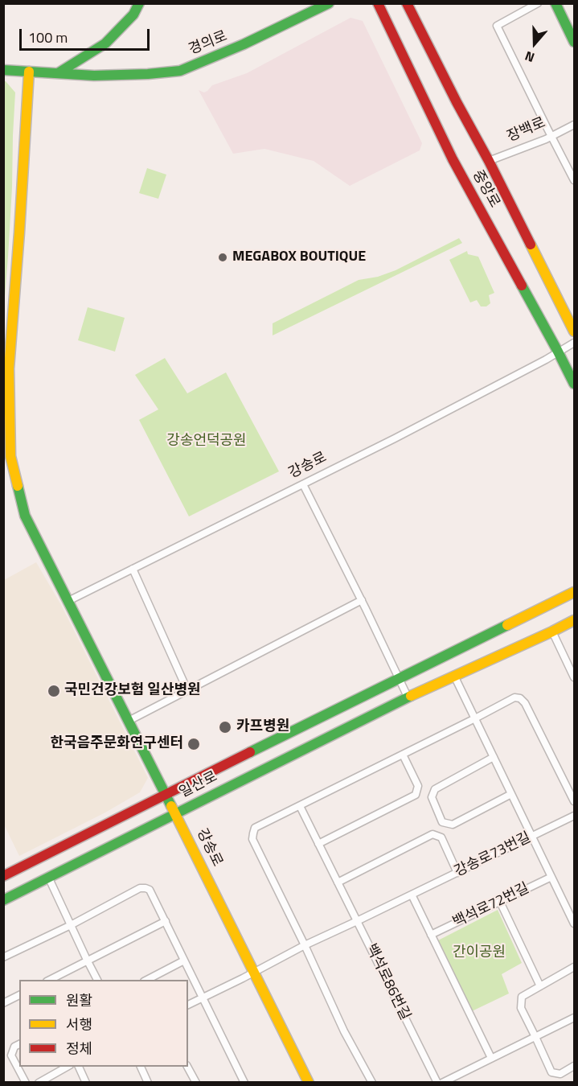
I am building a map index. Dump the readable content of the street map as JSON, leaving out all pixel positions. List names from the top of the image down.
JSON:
{
  "streets": {
    "main road": [
      "경의로",
      "중앙로",
      "강송로",
      "일산로"
    ],
    "street": [
      "장백로",
      "강송로73번길",
      "백석로72번길",
      "백석로86번길"
    ]
  },
  "crossings": [
    ["경의로", "강송로"],
    ["장백로", "중앙로"],
    ["중앙로", "강송로"],
    ["강송로", "일산로"],
    ["강송로", "강송로73번길"],
    ["강송로73번길", "백석로86번길"]
  ],
  "parks": ["강송언덕공원", "간이공원"],
  "places": [
    "MEGABOX BOUTIQUE",
    "국민건강보험 일산병원",
    "카프병원",
    "한국음주문화연구센터"
  ],
  "legend": ["원활", "서행", "정체"],
  "scale_bar": "100 m",
  "north": "bottom"
}
